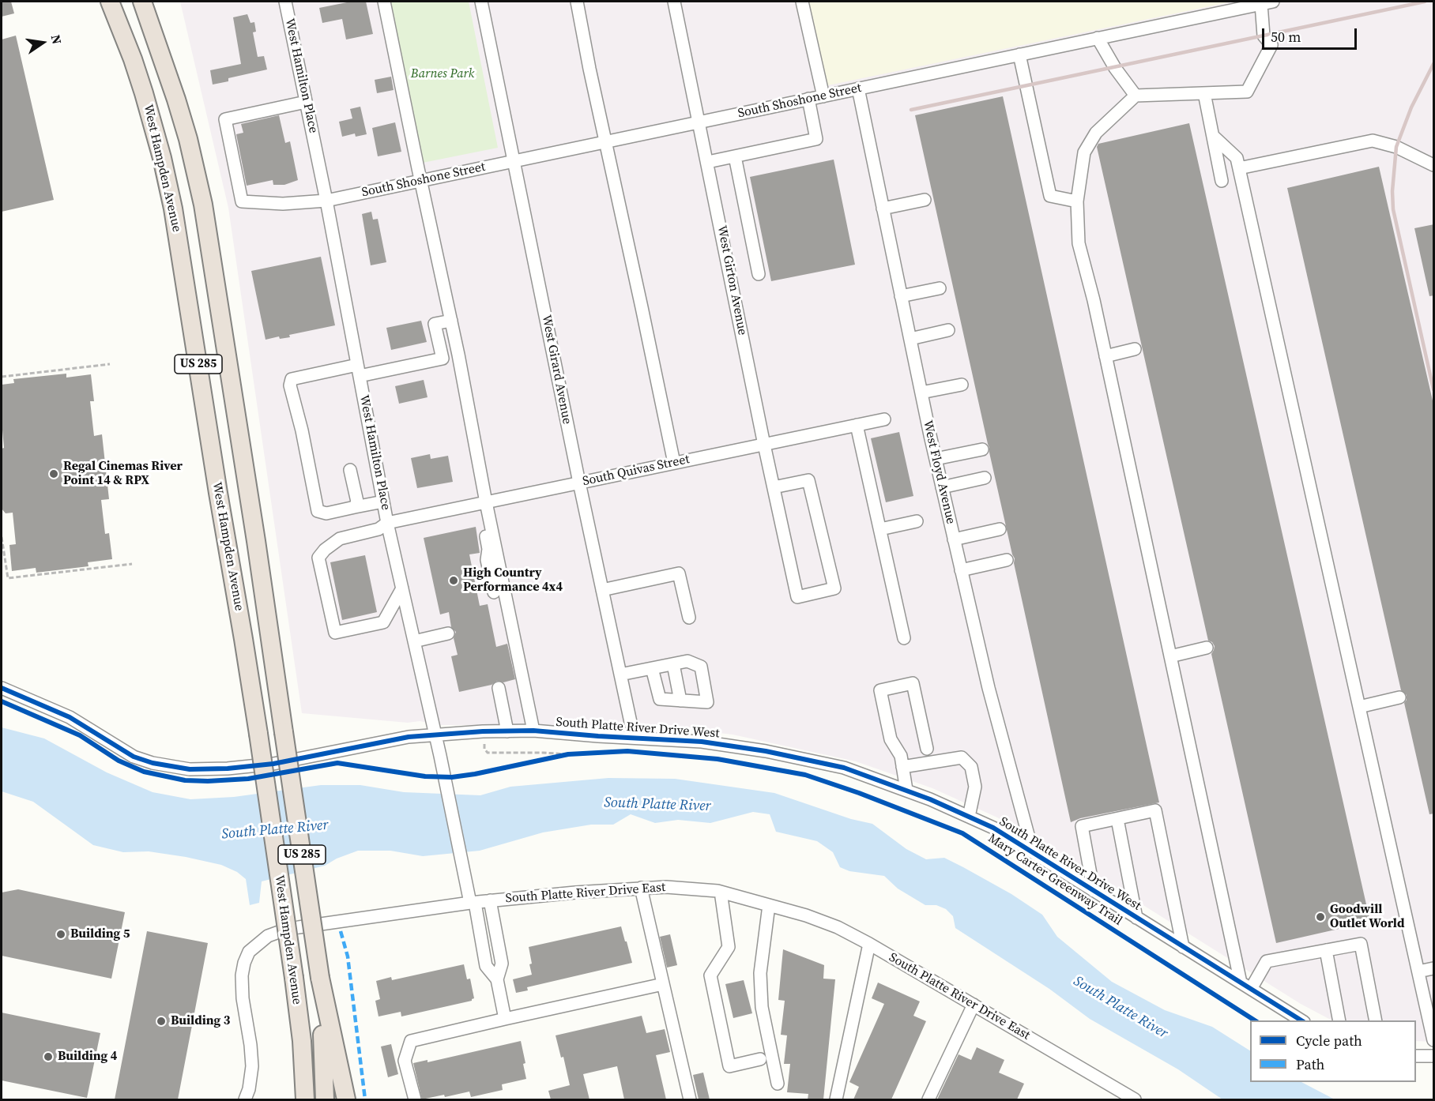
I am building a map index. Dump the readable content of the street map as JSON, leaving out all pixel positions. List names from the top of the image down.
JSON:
{
  "streets": {
    "highway": ["West Hampden Avenue", "US 285"],
    "street": [
      "West Hamilton Place",
      "South Shoshone Street",
      "West Girton Avenue",
      "West Girard Avenue",
      "South Quivas Street",
      "West Floyd Avenue",
      "South Platte River Drive West",
      "South Platte River Drive East"
    ],
    "cycle path": ["Mary Carter Greenway Trail"]
  },
  "crossings": [
    ["West Hamilton Place", "South Shoshone Street"],
    ["West Hamilton Place", "South Quivas Street"],
    ["West Hamilton Place", "South Platte River Drive West"],
    ["West Hamilton Place", "South Platte River Drive East"],
    ["South Shoshone Street", "West Girton Avenue"],
    ["South Shoshone Street", "West Girard Avenue"],
    ["South Shoshone Street", "West Floyd Avenue"],
    ["West Girton Avenue", "South Quivas Street"],
    ["West Girard Avenue", "South Quivas Street"],
    ["West Girard Avenue", "South Platte River Drive West"],
    ["West Floyd Avenue", "South Platte River Drive West"]
  ],
  "water": ["South Platte River"],
  "parks": ["Barnes Park"],
  "places": [
    "Regal Cinemas River Point 14 & RPX",
    "High Country Performance 4x4",
    "Goodwill Outlet World",
    "Building 5",
    "Building 3",
    "Building 4"
  ],
  "legend": ["Cycle path", "Path"],
  "scale_bar": "50 m",
  "north": "right"
}
